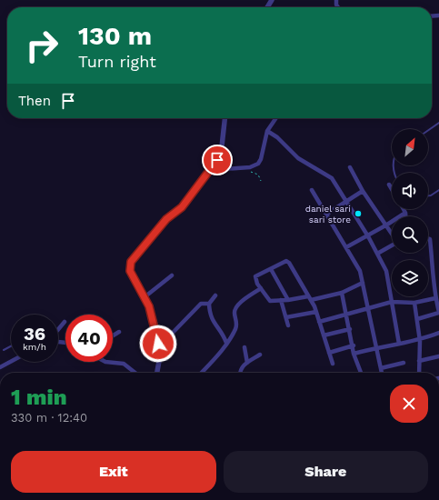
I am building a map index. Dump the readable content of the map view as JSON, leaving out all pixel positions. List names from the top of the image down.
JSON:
{
  "places": ["daniel sari sari store"],
  "north": "top right",
  "page": {
    "turn": ["130 m", "Turn right"],
    "then": "Then",
    "speed": "36 km/h",
    "limit": "40",
    "heading": ["1 min", "330 m · 12:40"],
    "buttons": ["Exit", "Share"]
  }
}
